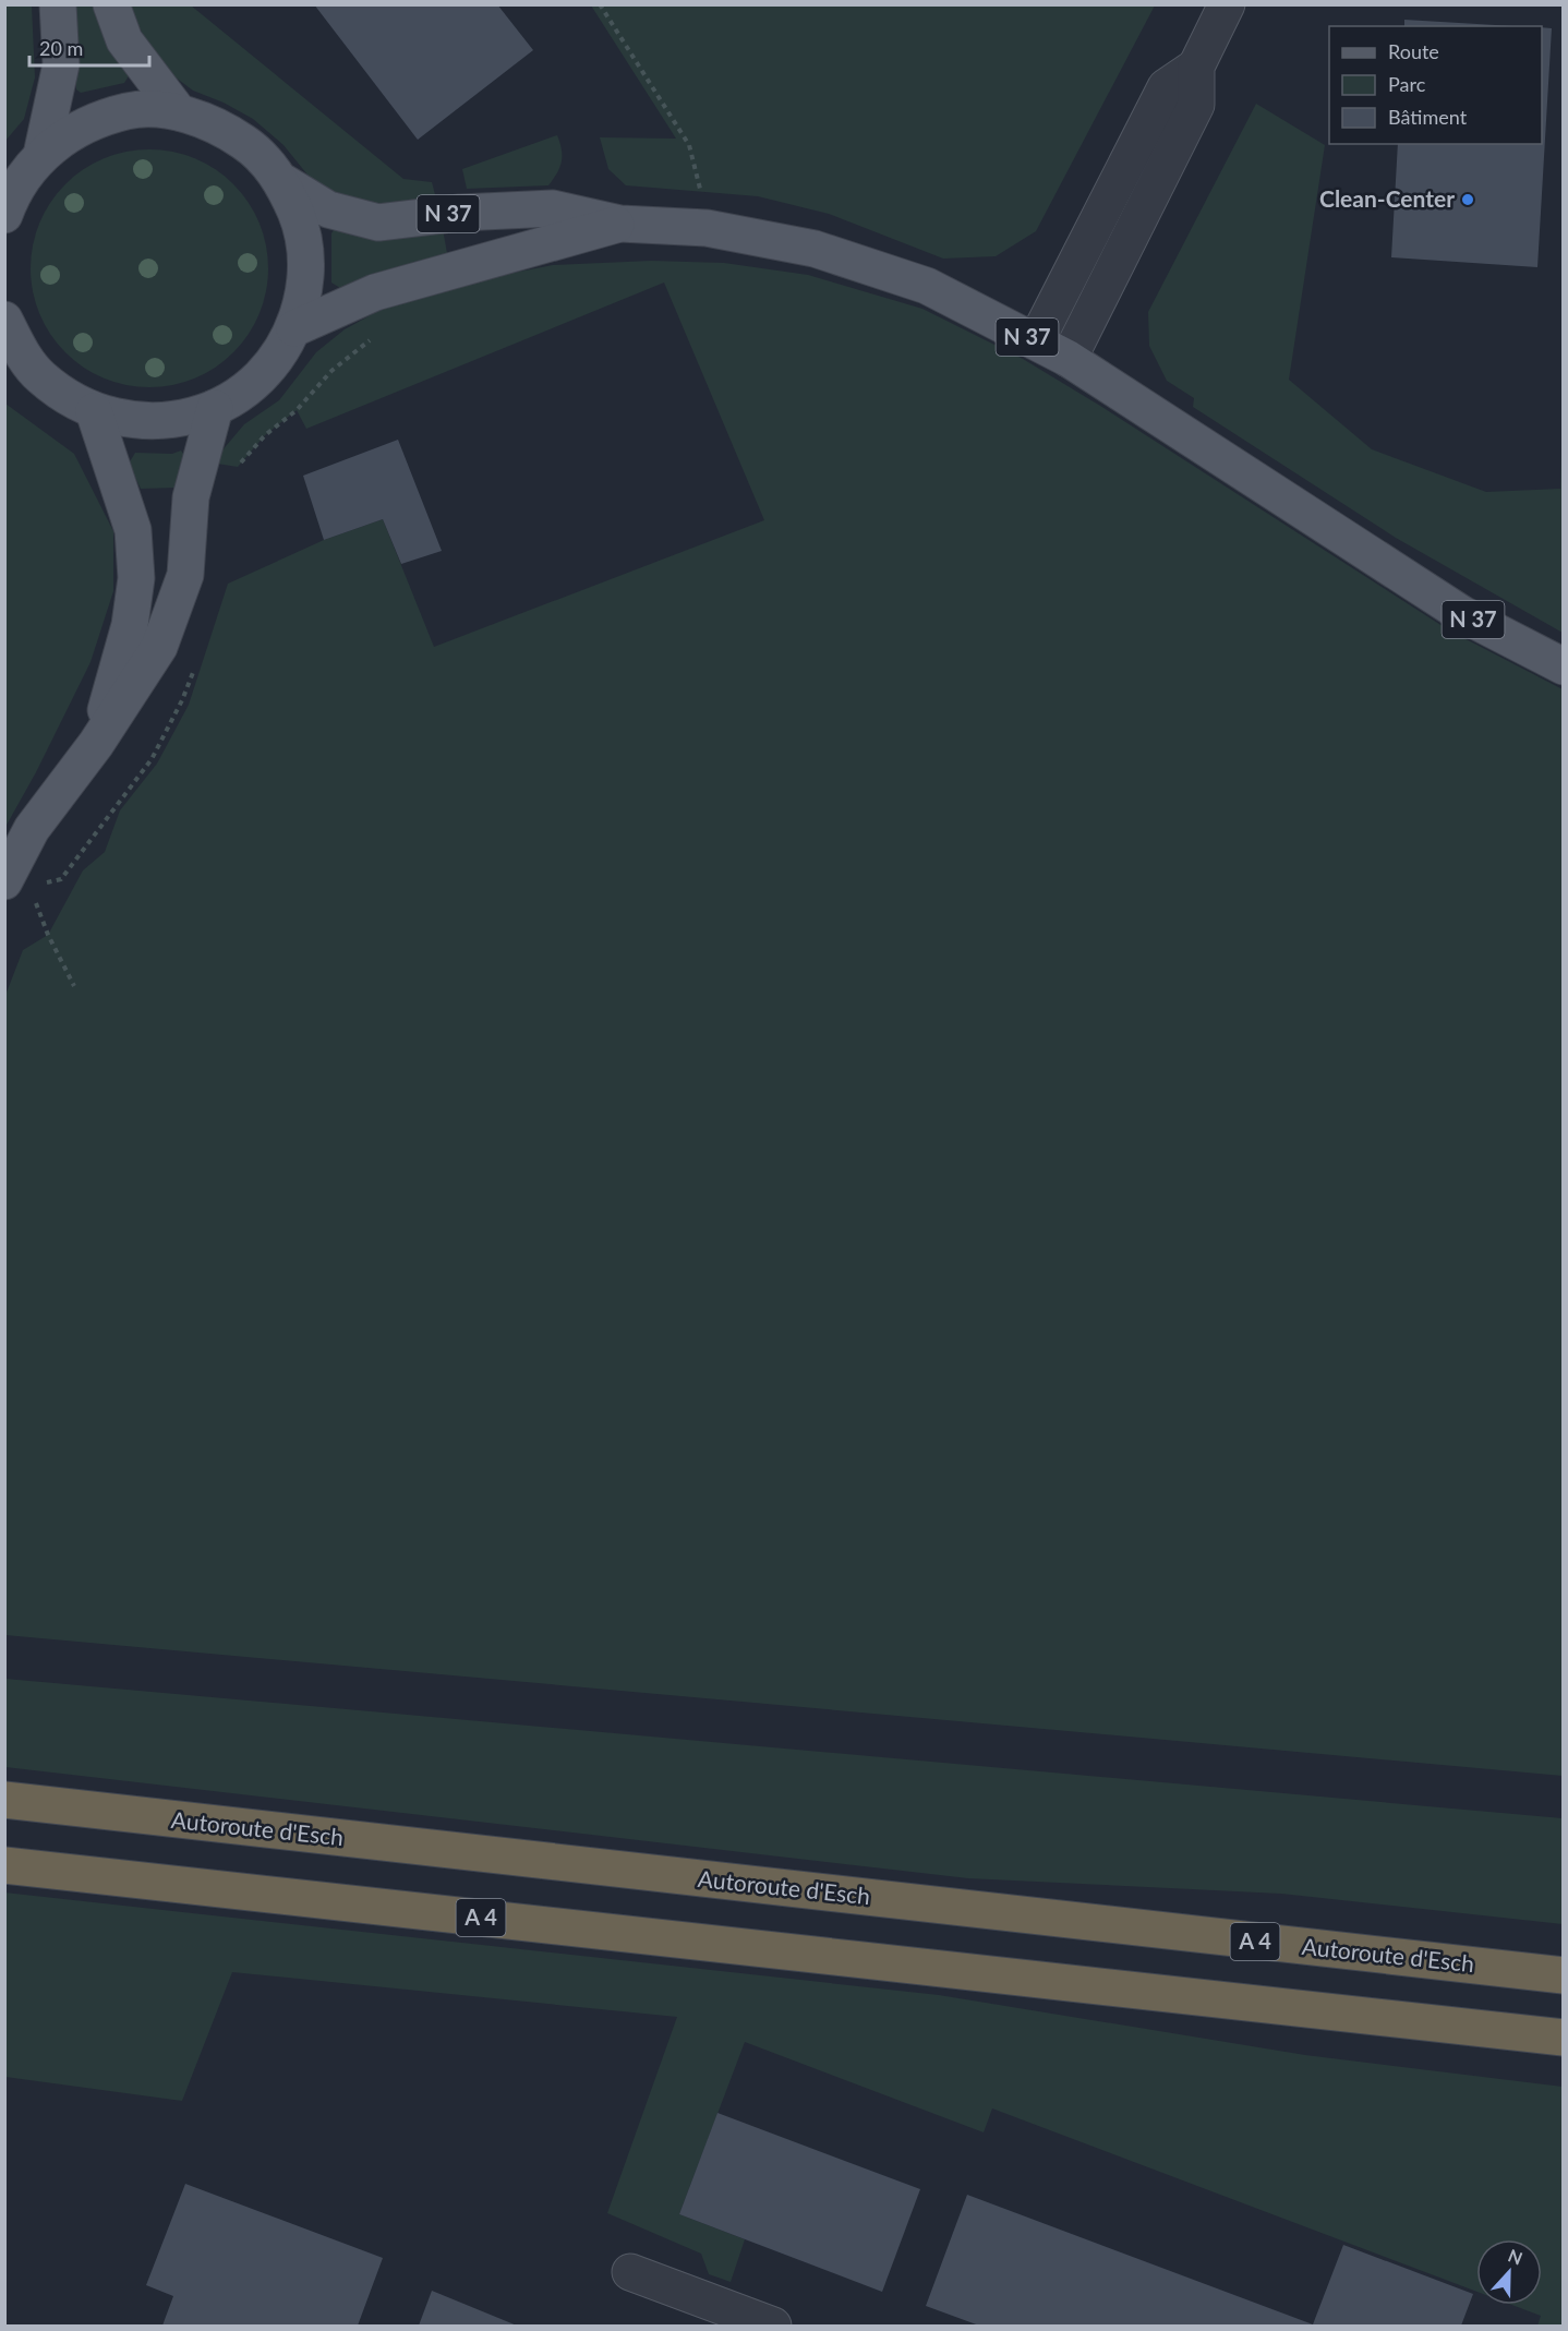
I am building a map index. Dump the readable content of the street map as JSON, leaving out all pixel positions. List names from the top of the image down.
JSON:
{
  "streets": {
    "highway": ["Autoroute d'Esch", "A 4"],
    "main road": ["N 37"]
  },
  "places": ["Clean-Center"],
  "legend": ["Route", "Parc", "Bâtiment"],
  "scale_bar": "20 m",
  "north": "top"
}
